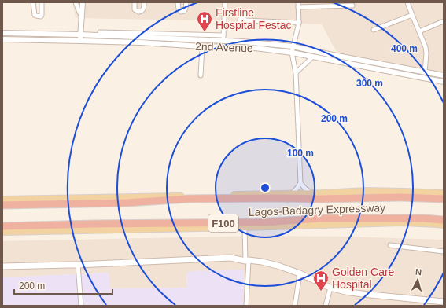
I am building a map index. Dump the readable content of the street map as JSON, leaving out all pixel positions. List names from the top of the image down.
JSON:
{
  "streets": {
    "highway": ["Lagos-Badagry Expressway", "F100"],
    "street": ["2nd Avenue"]
  },
  "places": {
    "hospital": ["Firstline Hospital Festac", "Golden Care Hospital"]
  },
  "scale_bar": "200 m",
  "north": "top",
  "rings": [
    "400 m",
    "300 m",
    "200 m",
    "100 m"
  ]
}
